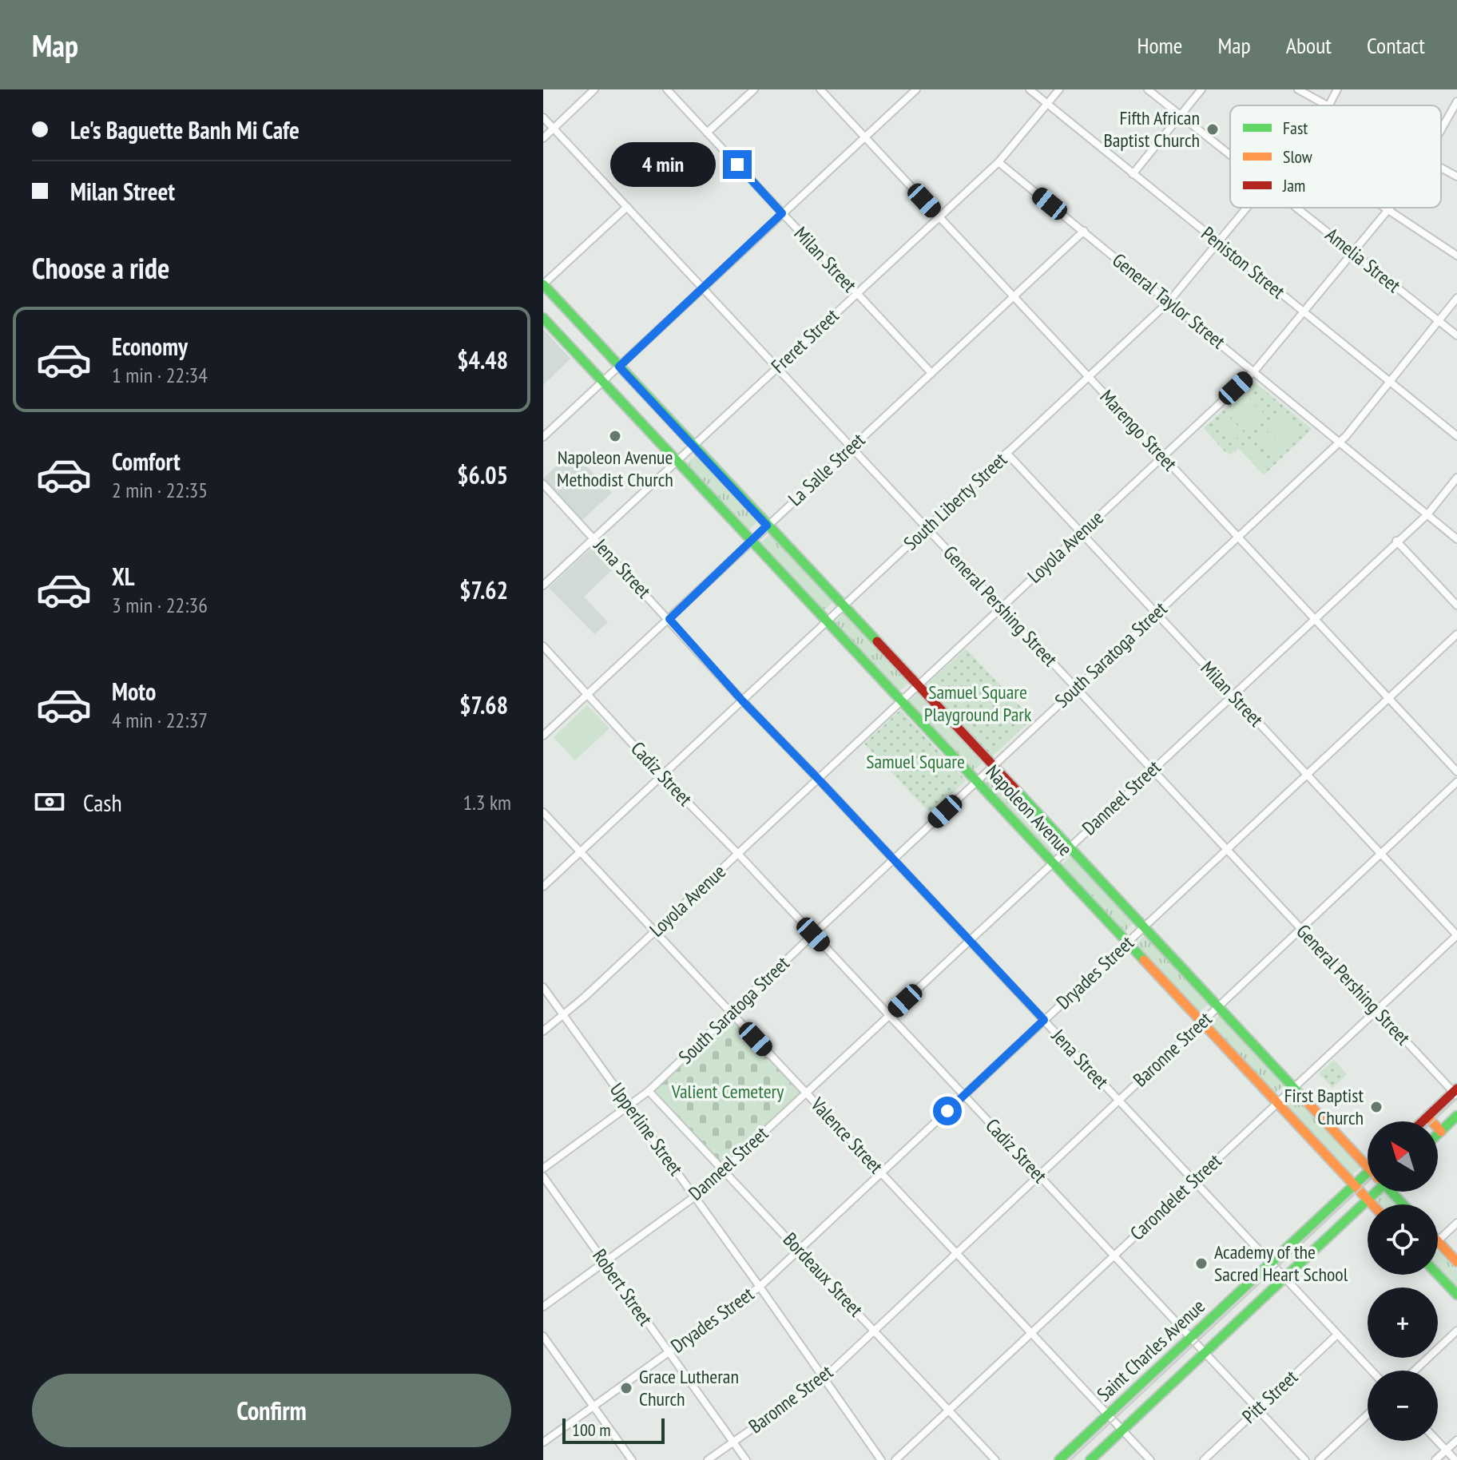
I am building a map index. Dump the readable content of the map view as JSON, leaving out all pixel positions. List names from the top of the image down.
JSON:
{
  "streets": {
    "main road": ["Napoleon Avenue", "Saint Charles Avenue"],
    "street": [
      "Milan Street",
      "Amelia Street",
      "Peniston Street",
      "General Taylor Street",
      "Freret Street",
      "Marengo Street",
      "La Salle Street",
      "South Liberty Street",
      "Loyola Avenue",
      "Jena Street",
      "General Pershing Street",
      "South Saratoga Street",
      "Cadiz Street",
      "Danneel Street",
      "Dryades Street",
      "Baronne Street",
      "Upperline Street",
      "Valence Street",
      "Carondelet Street",
      "Bordeaux Street",
      "Robert Street",
      "Pitt Street"
    ]
  },
  "crossings": [
    ["Milan Street", "Freret Street"],
    ["Milan Street", "La Salle Street"],
    ["Milan Street", "South Liberty Street"],
    ["Milan Street", "Loyola Avenue"],
    ["Milan Street", "South Saratoga Street"],
    ["Milan Street", "Danneel Street"],
    ["Milan Street", "Dryades Street"],
    ["Milan Street", "Baronne Street"],
    ["Milan Street", "Carondelet Street"],
    ["Amelia Street", "Loyola Avenue"],
    ["Amelia Street", "South Saratoga Street"],
    ["Peniston Street", "Freret Street"],
    ["Peniston Street", "South Liberty Street"],
    ["Peniston Street", "Loyola Avenue"],
    ["Peniston Street", "South Saratoga Street"],
    ["General Taylor Street", "Freret Street"],
    ["General Taylor Street", "La Salle Street"],
    ["General Taylor Street", "South Liberty Street"],
    ["General Taylor Street", "Loyola Avenue"],
    ["General Taylor Street", "South Saratoga Street"],
    ["General Taylor Street", "Danneel Street"],
    ["Freret Street", "Marengo Street"],
    ["Freret Street", "Jena Street"],
    ["Freret Street", "General Pershing Street"],
    ["Freret Street", "Napoleon Avenue"],
    ["Marengo Street", "La Salle Street"],
    ["Marengo Street", "South Liberty Street"],
    ["Marengo Street", "Loyola Avenue"],
    ["Marengo Street", "South Saratoga Street"],
    ["Marengo Street", "Danneel Street"],
    ["Marengo Street", "Dryades Street"],
    ["La Salle Street", "Jena Street"],
    ["La Salle Street", "General Pershing Street"],
    ["La Salle Street", "Cadiz Street"],
    ["La Salle Street", "Napoleon Avenue"],
    ["South Liberty Street", "Jena Street"],
    ["South Liberty Street", "General Pershing Street"],
    ["South Liberty Street", "Cadiz Street"],
    ["South Liberty Street", "Napoleon Avenue"],
    ["South Liberty Street", "Valence Street"],
    ["Loyola Avenue", "Jena Street"],
    ["Loyola Avenue", "General Pershing Street"],
    ["Loyola Avenue", "Cadiz Street"],
    ["Loyola Avenue", "Napoleon Avenue"],
    ["Loyola Avenue", "Upperline Street"],
    ["Loyola Avenue", "Valence Street"],
    ["Jena Street", "South Saratoga Street"],
    ["Jena Street", "Danneel Street"],
    ["Jena Street", "Dryades Street"],
    ["Jena Street", "Baronne Street"],
    ["Jena Street", "Carondelet Street"],
    ["Jena Street", "Saint Charles Avenue"],
    ["Jena Street", "Pitt Street"],
    ["General Pershing Street", "South Saratoga Street"],
    ["General Pershing Street", "Danneel Street"],
    ["General Pershing Street", "Dryades Street"],
    ["General Pershing Street", "Baronne Street"],
    ["General Pershing Street", "Carondelet Street"],
    ["South Saratoga Street", "Cadiz Street"],
    ["South Saratoga Street", "Napoleon Avenue"],
    ["South Saratoga Street", "Upperline Street"],
    ["South Saratoga Street", "Valence Street"],
    ["South Saratoga Street", "Bordeaux Street"],
    ["Cadiz Street", "Danneel Street"],
    ["Cadiz Street", "Dryades Street"],
    ["Cadiz Street", "Baronne Street"],
    ["Cadiz Street", "Carondelet Street"],
    ["Cadiz Street", "Saint Charles Avenue"],
    ["Cadiz Street", "Pitt Street"],
    ["Danneel Street", "Napoleon Avenue"],
    ["Danneel Street", "Upperline Street"],
    ["Danneel Street", "Valence Street"],
    ["Danneel Street", "Bordeaux Street"],
    ["Danneel Street", "Robert Street"],
    ["Napoleon Avenue", "Dryades Street"],
    ["Napoleon Avenue", "Baronne Street"],
    ["Napoleon Avenue", "Carondelet Street"],
    ["Napoleon Avenue", "Saint Charles Avenue"],
    ["Dryades Street", "Upperline Street"],
    ["Dryades Street", "Valence Street"],
    ["Dryades Street", "Bordeaux Street"],
    ["Dryades Street", "Robert Street"],
    ["Baronne Street", "Upperline Street"],
    ["Baronne Street", "Valence Street"],
    ["Baronne Street", "Bordeaux Street"],
    ["Baronne Street", "Robert Street"],
    ["Valence Street", "Carondelet Street"],
    ["Valence Street", "Saint Charles Avenue"],
    ["Carondelet Street", "Bordeaux Street"]
  ],
  "parks": ["Samuel Square Playground Park", "Samuel Square", "Valient Cemetery"],
  "places": [
    "Fifth African Baptist Church",
    "Napoleon Avenue Methodist Church",
    "First Baptist Church",
    "Academy of the Sacred Heart School",
    "Grace Lutheran Church"
  ],
  "legend": ["Fast", "Slow", "Jam"],
  "scale_bar": "100 m",
  "north": "top left",
  "page": {
    "header": "Map",
    "nav": [
      "Home",
      "Map",
      "About",
      "Contact"
    ],
    "banner": ["Le's Baguette Banh Mi Cafe", "Milan Street"],
    "bubble": "4 min",
    "heading": "Choose a ride",
    "list": [
      {
        "name": "Economy",
        "note": "1 min · 22:34",
        "value": "$4.48"
      },
      {
        "name": "Comfort",
        "note": "2 min · 22:35",
        "value": "$6.05"
      },
      {
        "name": "XL",
        "note": "3 min · 22:36",
        "value": "$7.62"
      },
      {
        "name": "Moto",
        "note": "4 min · 22:37",
        "value": "$7.68"
      }
    ],
    "pay": ["Cash", "1.3 km"],
    "map_buttons": ["+", "−"],
    "buttons": "Confirm",
    "scale": "100 m"
  }
}
